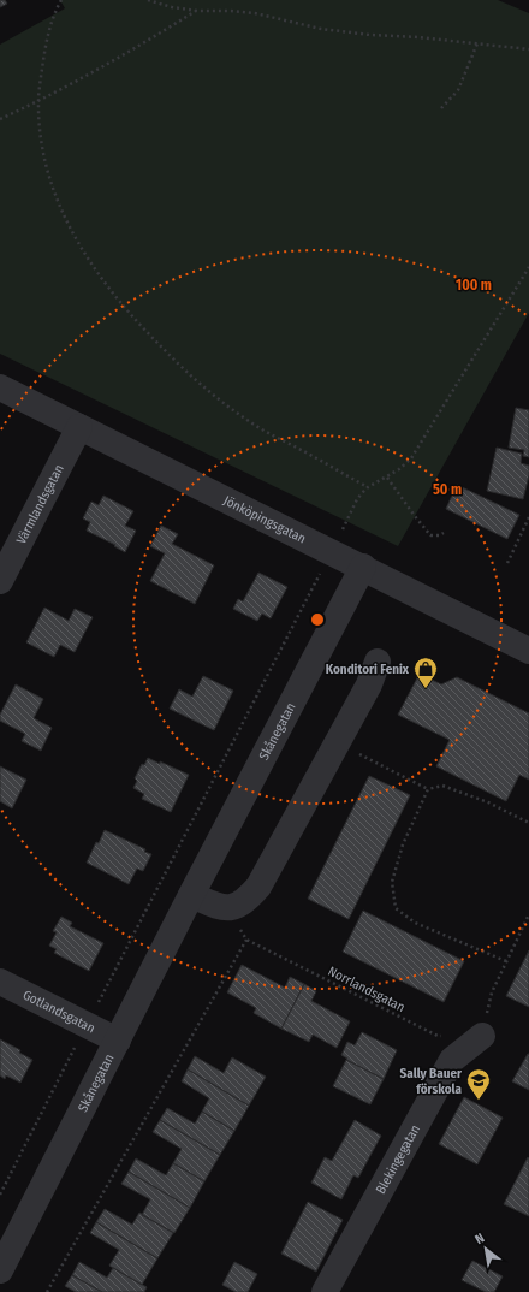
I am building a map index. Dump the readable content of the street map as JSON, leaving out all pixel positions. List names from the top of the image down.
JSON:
{
  "streets": {
    "street": [
      "Värmlandsgatan",
      "Jönköpingsgatan",
      "Skånegatan",
      "Gotlandsgatan",
      "Blekingegatan"
    ],
    "path": ["Norrlandsgatan"]
  },
  "crossings": [
    ["Värmlandsgatan", "Jönköpingsgatan"],
    ["Jönköpingsgatan", "Skånegatan"],
    ["Skånegatan", "Gotlandsgatan"],
    ["Norrlandsgatan", "Blekingegatan"]
  ],
  "places": {
    "shop": ["Konditori Fenix"],
    "school or university": ["Sally Bauer förskola"]
  },
  "north": "top left",
  "rings": ["100 m", "50 m"]
}
